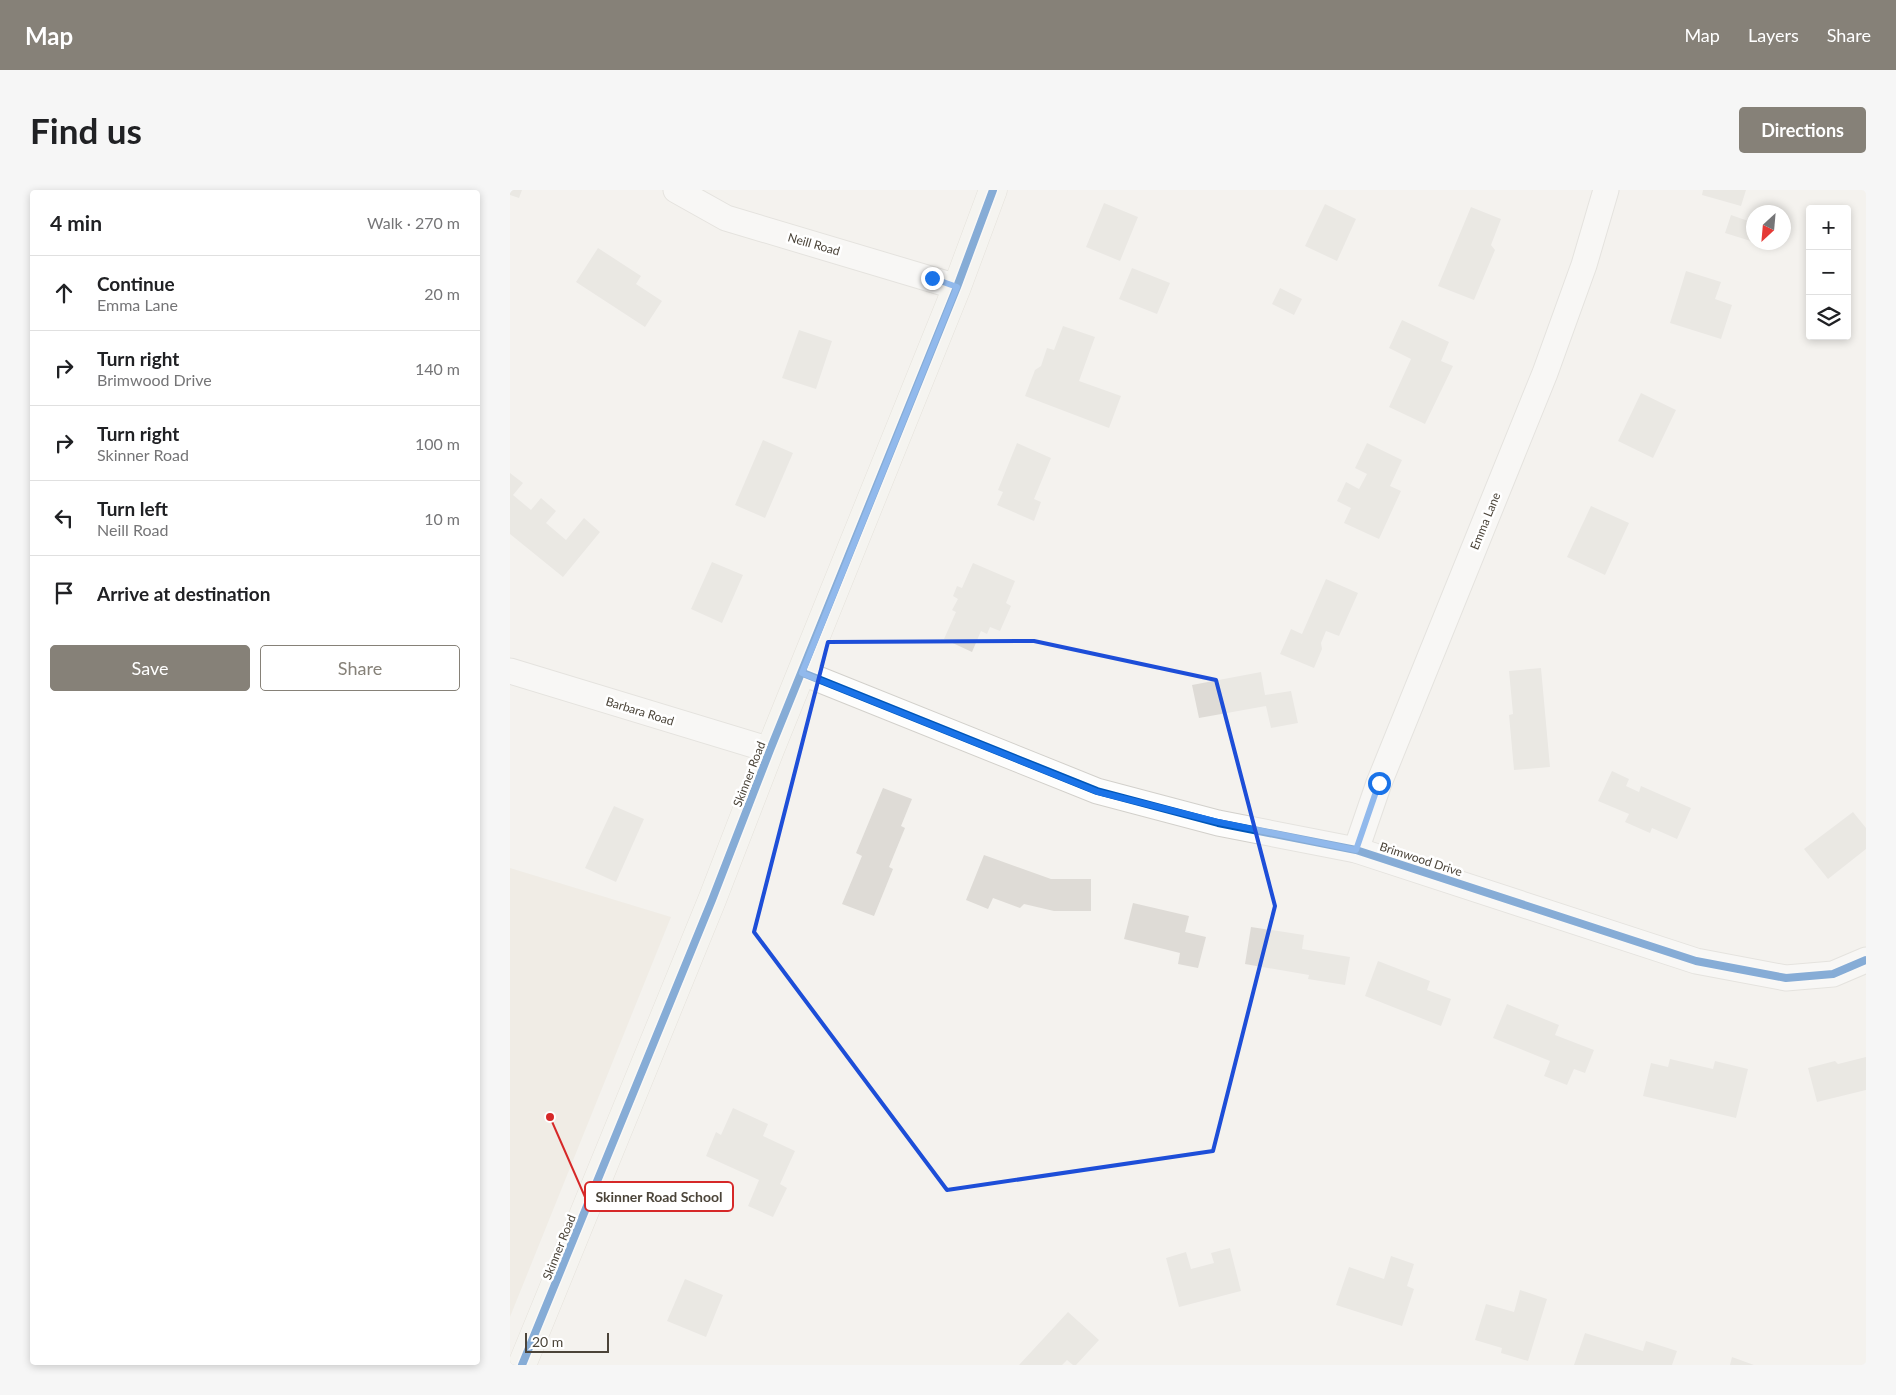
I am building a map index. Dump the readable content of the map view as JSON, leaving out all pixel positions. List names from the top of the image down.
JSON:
{
  "streets": {
    "street": [
      "Neill Road",
      "Emma Lane",
      "Barbara Road",
      "Skinner Road",
      "Brimwood Drive"
    ]
  },
  "crossings": [
    ["Neill Road", "Skinner Road"],
    ["Emma Lane", "Brimwood Drive"],
    ["Barbara Road", "Skinner Road"],
    ["Skinner Road", "Brimwood Drive"]
  ],
  "places": ["Skinner Road School"],
  "scale_bar": "20 m",
  "north": "bottom left",
  "page": {
    "header": "Map",
    "nav": ["Map", "Layers", "Share"],
    "buttons": [
      "Directions",
      ["Save", "Share"]
    ],
    "title": "Find us",
    "heading": ["4 min", "Walk · 270 m"],
    "map_buttons": ["+", "−"],
    "list": [
      ["Continue", "Emma Lane", "20 m"],
      ["Turn right", "Brimwood Drive", "140 m"],
      ["Turn right", "Skinner Road", "100 m"],
      ["Turn left", "Neill Road", "10 m"],
      "Arrive at destination"
    ],
    "scale": "20 m"
  }
}
